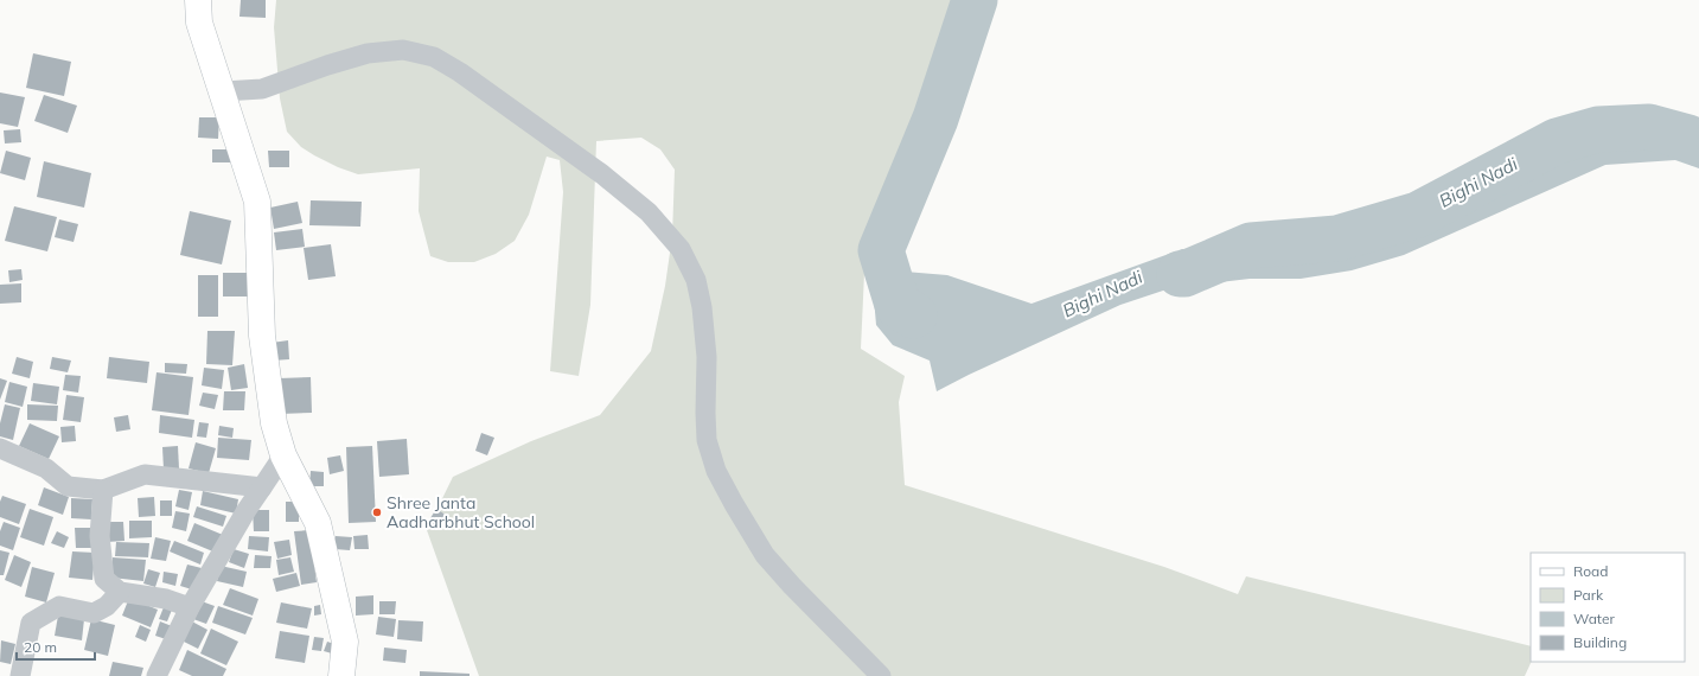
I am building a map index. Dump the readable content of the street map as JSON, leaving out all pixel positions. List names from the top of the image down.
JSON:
{
  "water": ["Bighi Nadi"],
  "places": ["Shree Janta Aadharbhut School"],
  "legend": [
    "Road",
    "Park",
    "Water",
    "Building"
  ],
  "scale_bar": "20 m"
}
